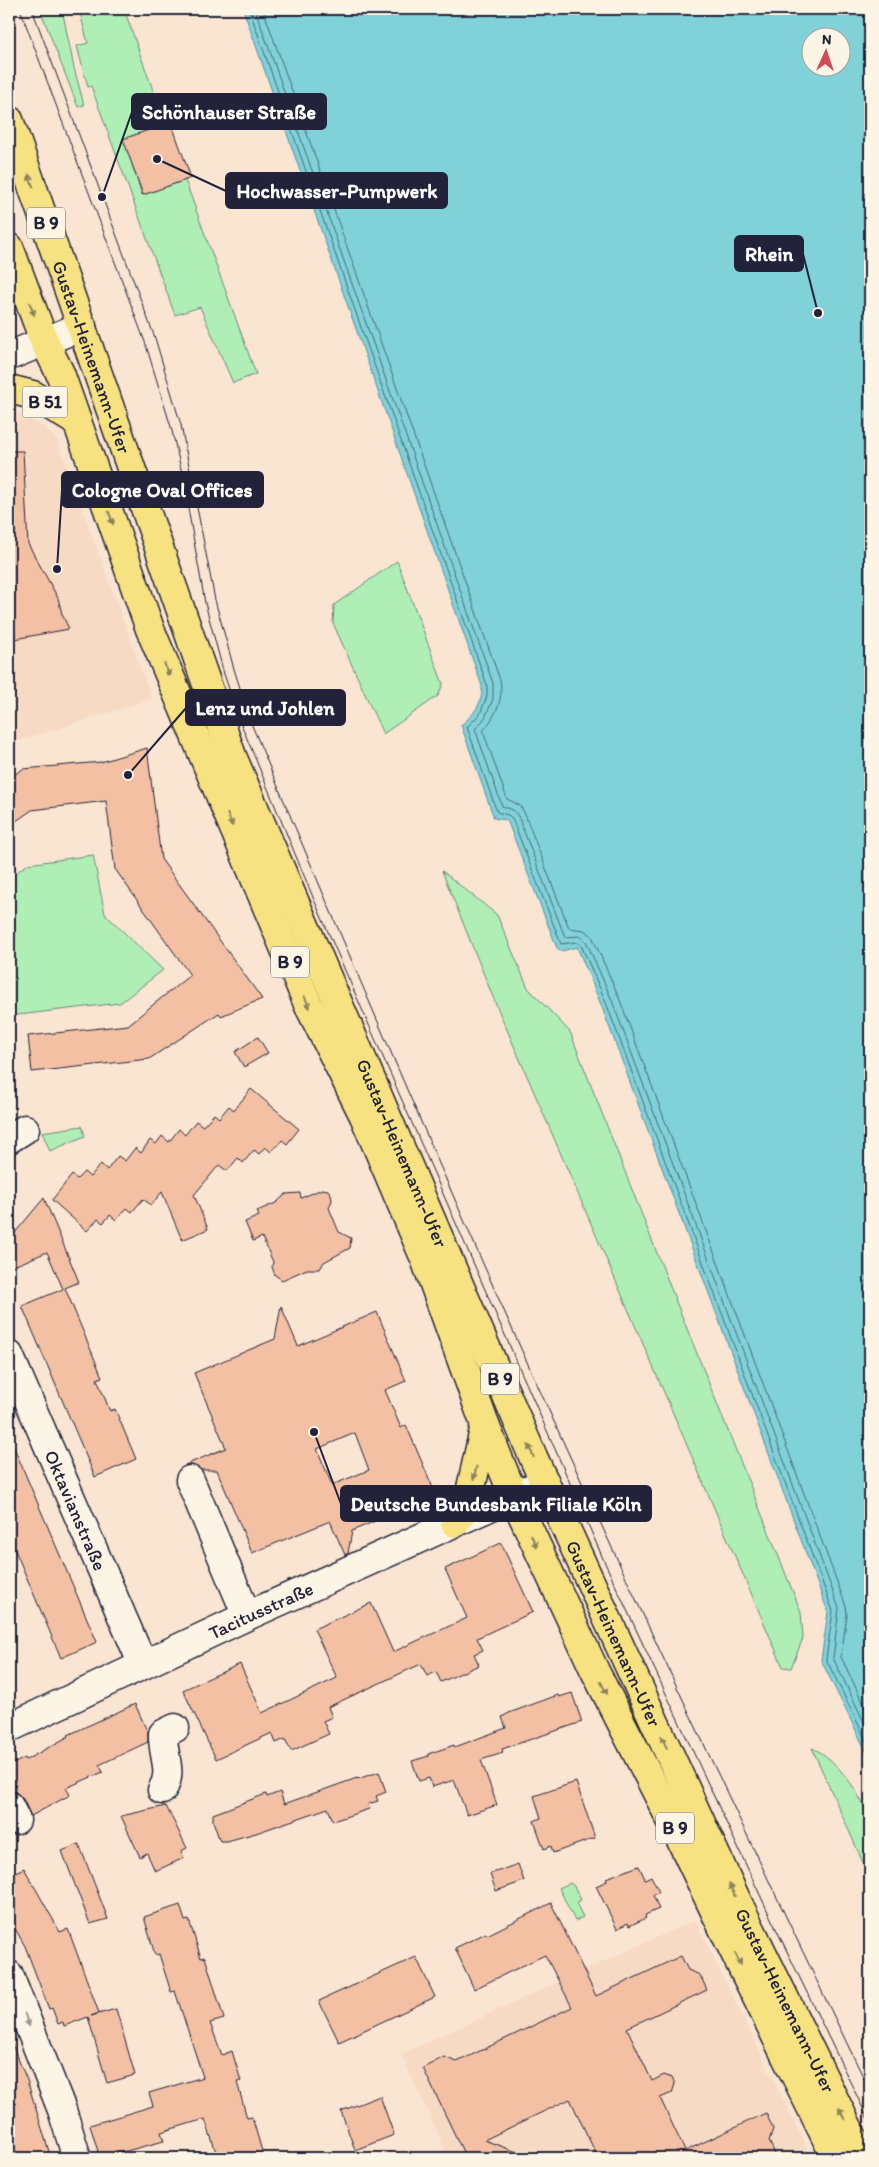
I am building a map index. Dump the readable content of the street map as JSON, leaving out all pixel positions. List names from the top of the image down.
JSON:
{
  "streets": {
    "main road": ["B 9", "Gustav-Heinemann-Ufer", "B 51"],
    "street": ["Oktavianstraße", "Tacitusstraße"]
  },
  "crossings": [
    ["Gustav-Heinemann-Ufer", "B 51"],
    ["Gustav-Heinemann-Ufer", "Tacitusstraße"],
    ["Oktavianstraße", "Tacitusstraße"]
  ],
  "places": [
    "Hochwasser-Pumpwerk",
    "Schönhauser Straße",
    "Rhein",
    "Cologne Oval Offices",
    "Lenz und Johlen",
    "Deutsche Bundesbank Filiale Köln"
  ],
  "north": "top"
}
